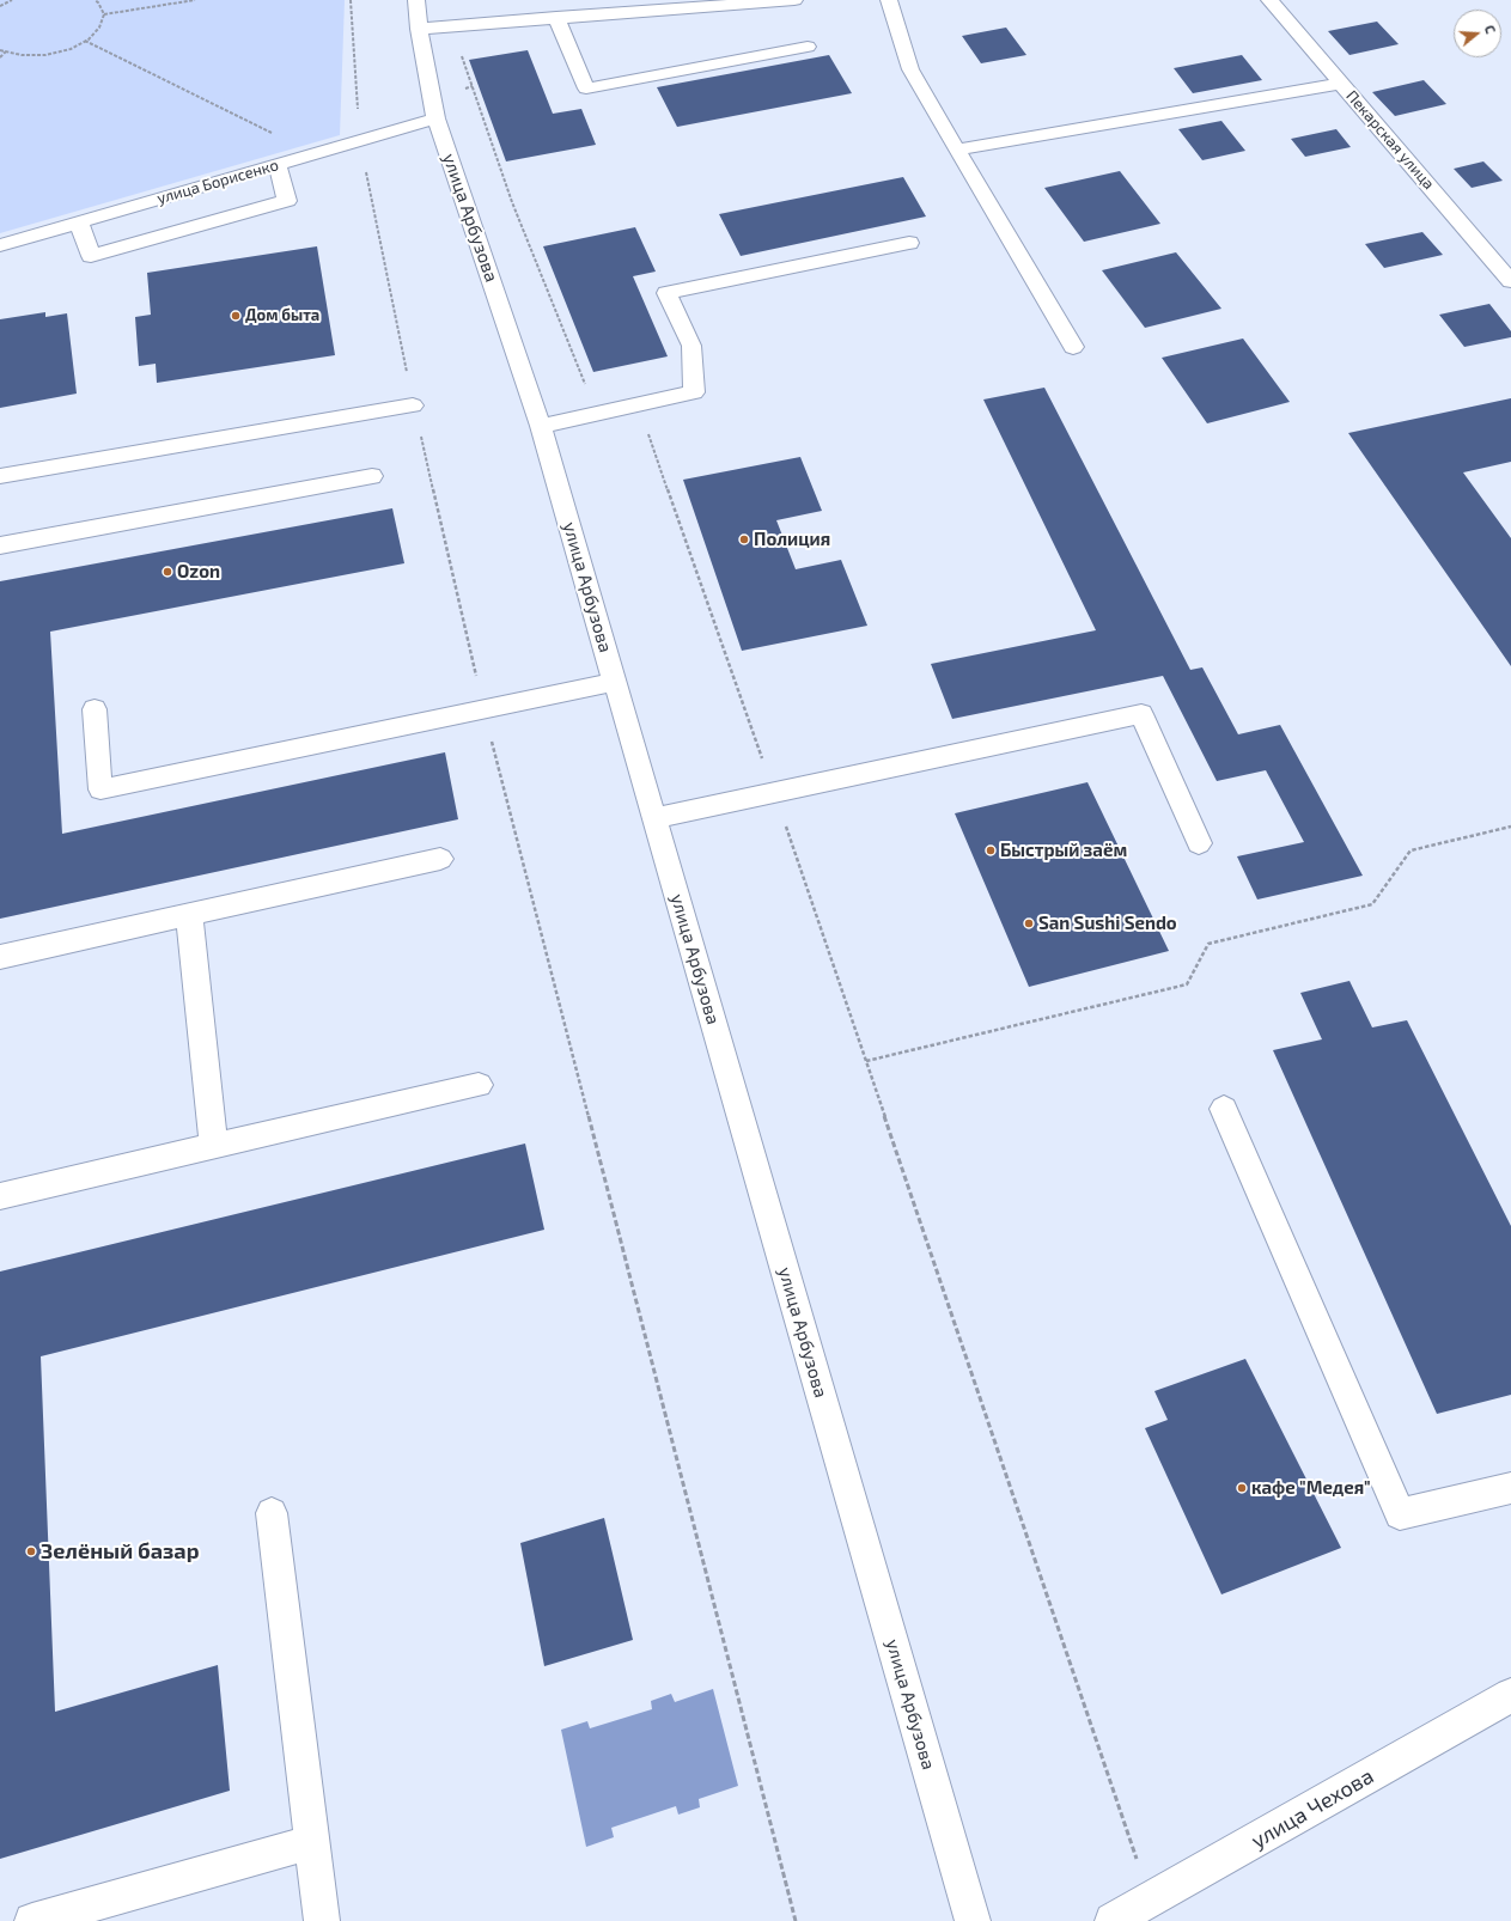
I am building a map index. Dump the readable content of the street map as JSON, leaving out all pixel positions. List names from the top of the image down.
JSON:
{
  "streets": {
    "street": [
      "Пекарская улица",
      "улица Борисенко",
      "улица Арбузова",
      "улица Чехова"
    ]
  },
  "crossings": [
    ["улица Борисенко", "улица Арбузова"]
  ],
  "places": [
    "Дом быта",
    "Полиция",
    "Ozon",
    "Быстрый заём",
    "San Sushi Sendo",
    "кафе \"Медея\"",
    "Зелёный базар"
  ],
  "north": "right"
}
